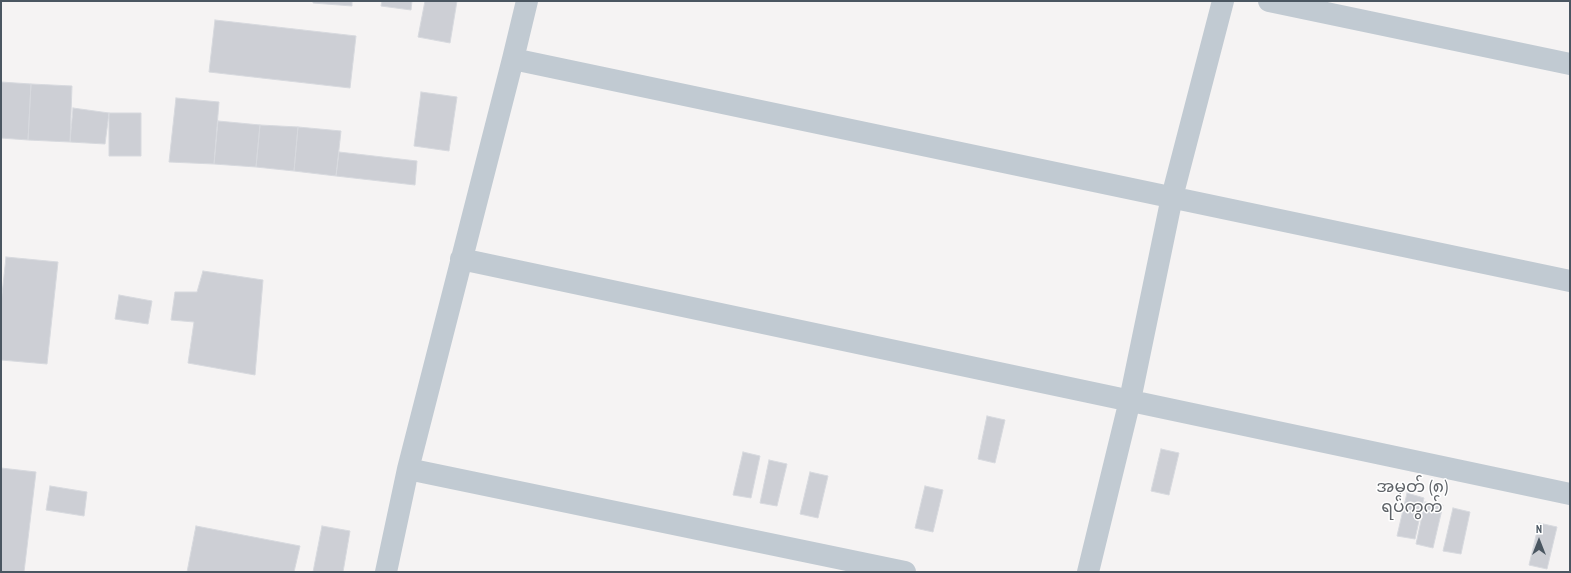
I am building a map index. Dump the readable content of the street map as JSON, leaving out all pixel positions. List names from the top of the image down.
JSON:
{
  "districts": ["အမှတ် (၈) ရပ်ကွက်"],
  "north": "top"
}
